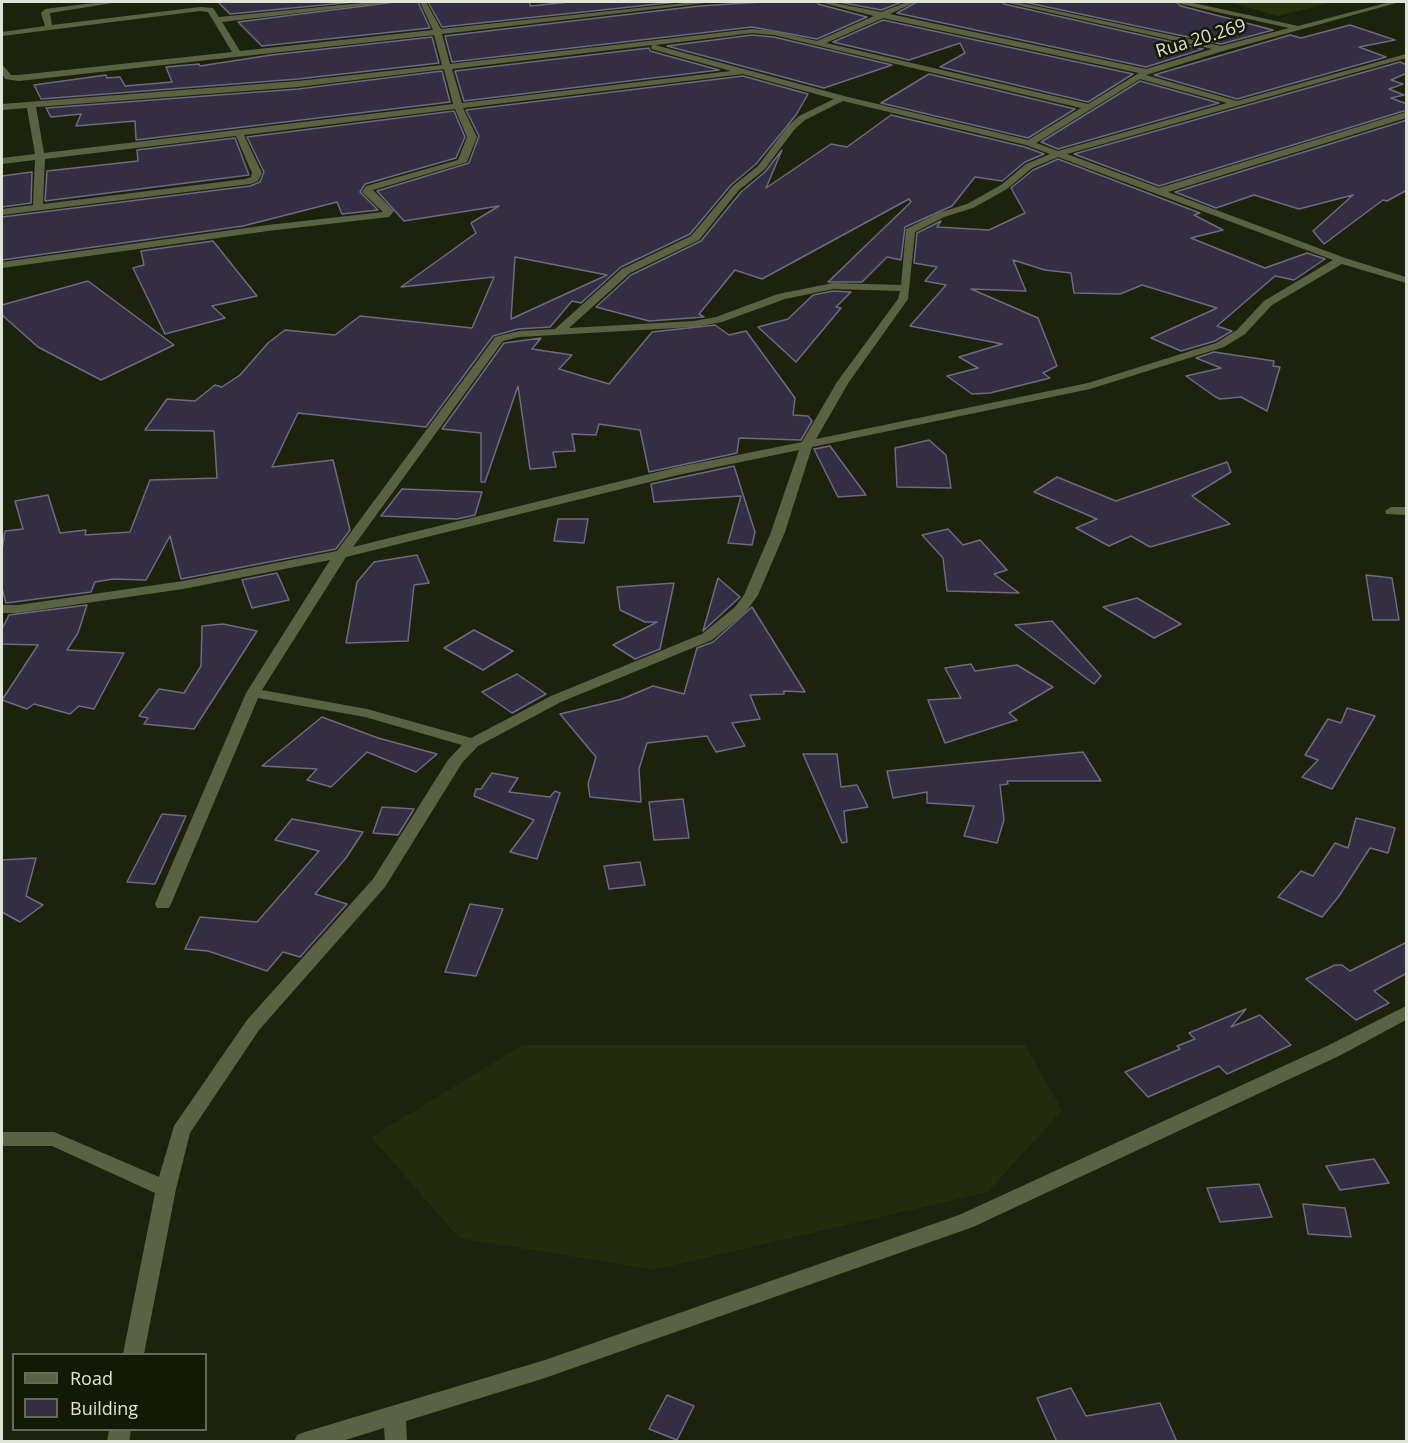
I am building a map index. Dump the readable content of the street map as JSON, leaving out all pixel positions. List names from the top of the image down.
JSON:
{
  "streets": {
    "street": ["Rua 20.269"]
  },
  "legend": ["Road", "Building"]
}
